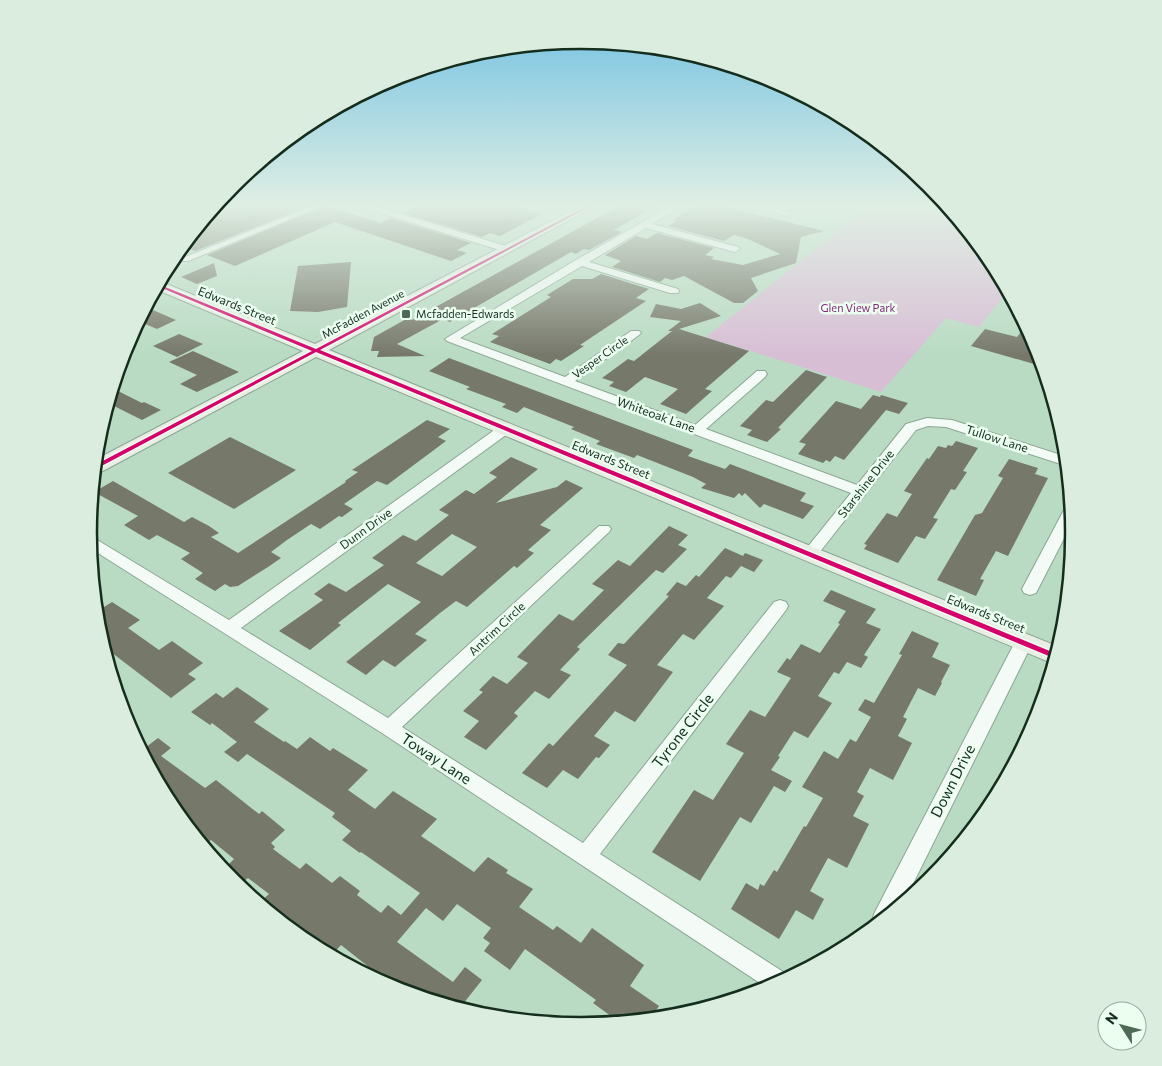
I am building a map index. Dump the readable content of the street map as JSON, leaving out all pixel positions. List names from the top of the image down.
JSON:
{
  "streets": {
    "street": [
      "Edwards Street",
      "McFadden Avenue",
      "Vesper Circle",
      "Whiteoak Lane",
      "Tullow Lane",
      "Starshine Drive",
      "Dunn Drive",
      "Antrim Circle",
      "Tyrone Circle",
      "Toway Lane",
      "Down Drive"
    ]
  },
  "crossings": [
    ["Edwards Street", "McFadden Avenue"],
    ["Edwards Street", "Starshine Drive"],
    ["Edwards Street", "Dunn Drive"],
    ["Edwards Street", "Down Drive"],
    ["Vesper Circle", "Whiteoak Lane"],
    ["Whiteoak Lane", "Starshine Drive"],
    ["Tullow Lane", "Starshine Drive"],
    ["Dunn Drive", "Toway Lane"],
    ["Antrim Circle", "Toway Lane"],
    ["Tyrone Circle", "Toway Lane"]
  ],
  "parks": ["Glen View Park"],
  "places": {
    "transit": ["Mcfadden-Edwards"]
  },
  "north": "top left"
}
